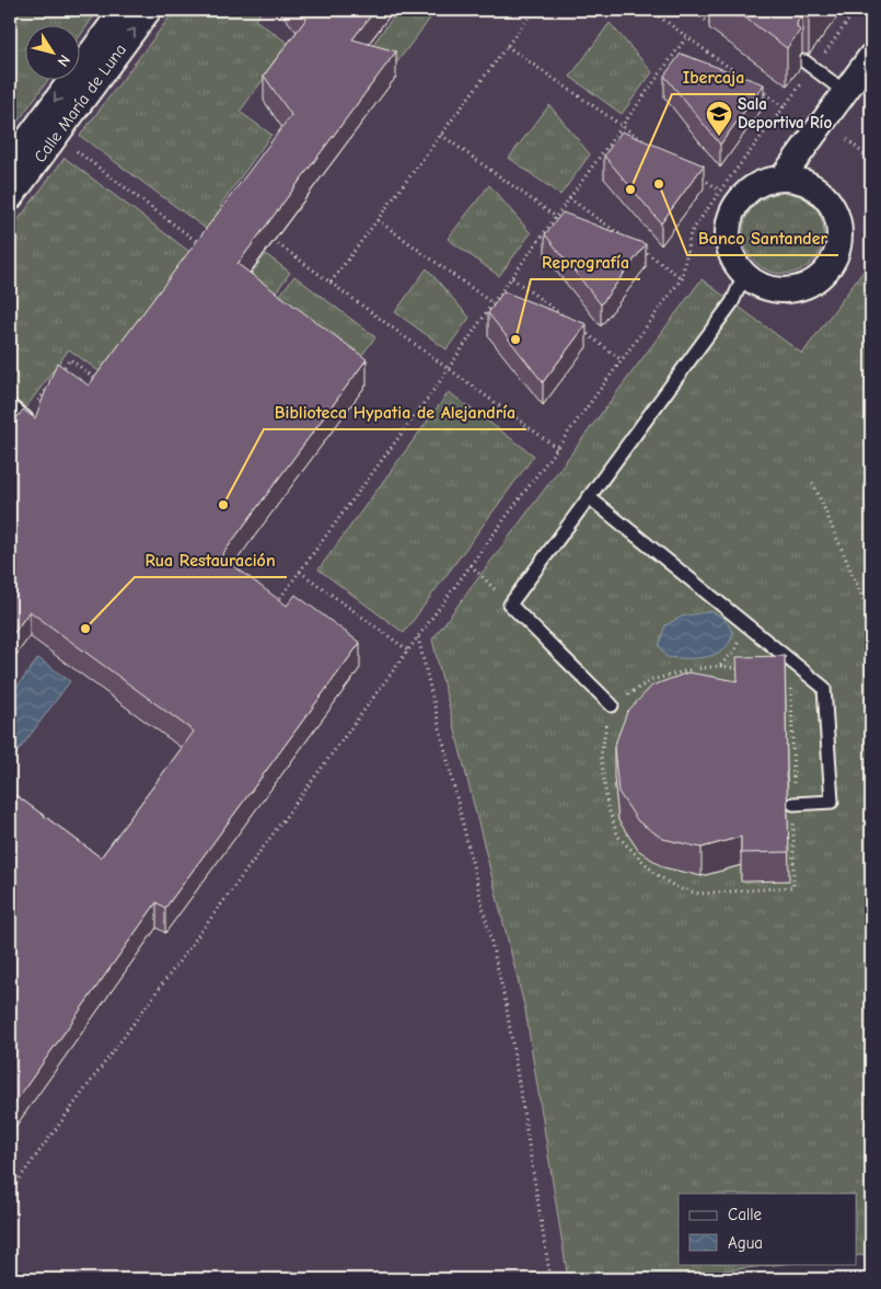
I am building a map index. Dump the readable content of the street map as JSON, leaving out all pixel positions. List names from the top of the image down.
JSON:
{
  "streets": {
    "street": ["Calle María de Luna"]
  },
  "places": {
    "school or university": ["Sala Deportiva Río"],
    "other": [
      "Banco Santander",
      "Ibercaja",
      "Reprografía",
      "Biblioteca Hypatia de Alejandría",
      "Rua Restauración"
    ]
  },
  "legend": ["Calle", "Agua"],
  "north": "bottom right"
}
